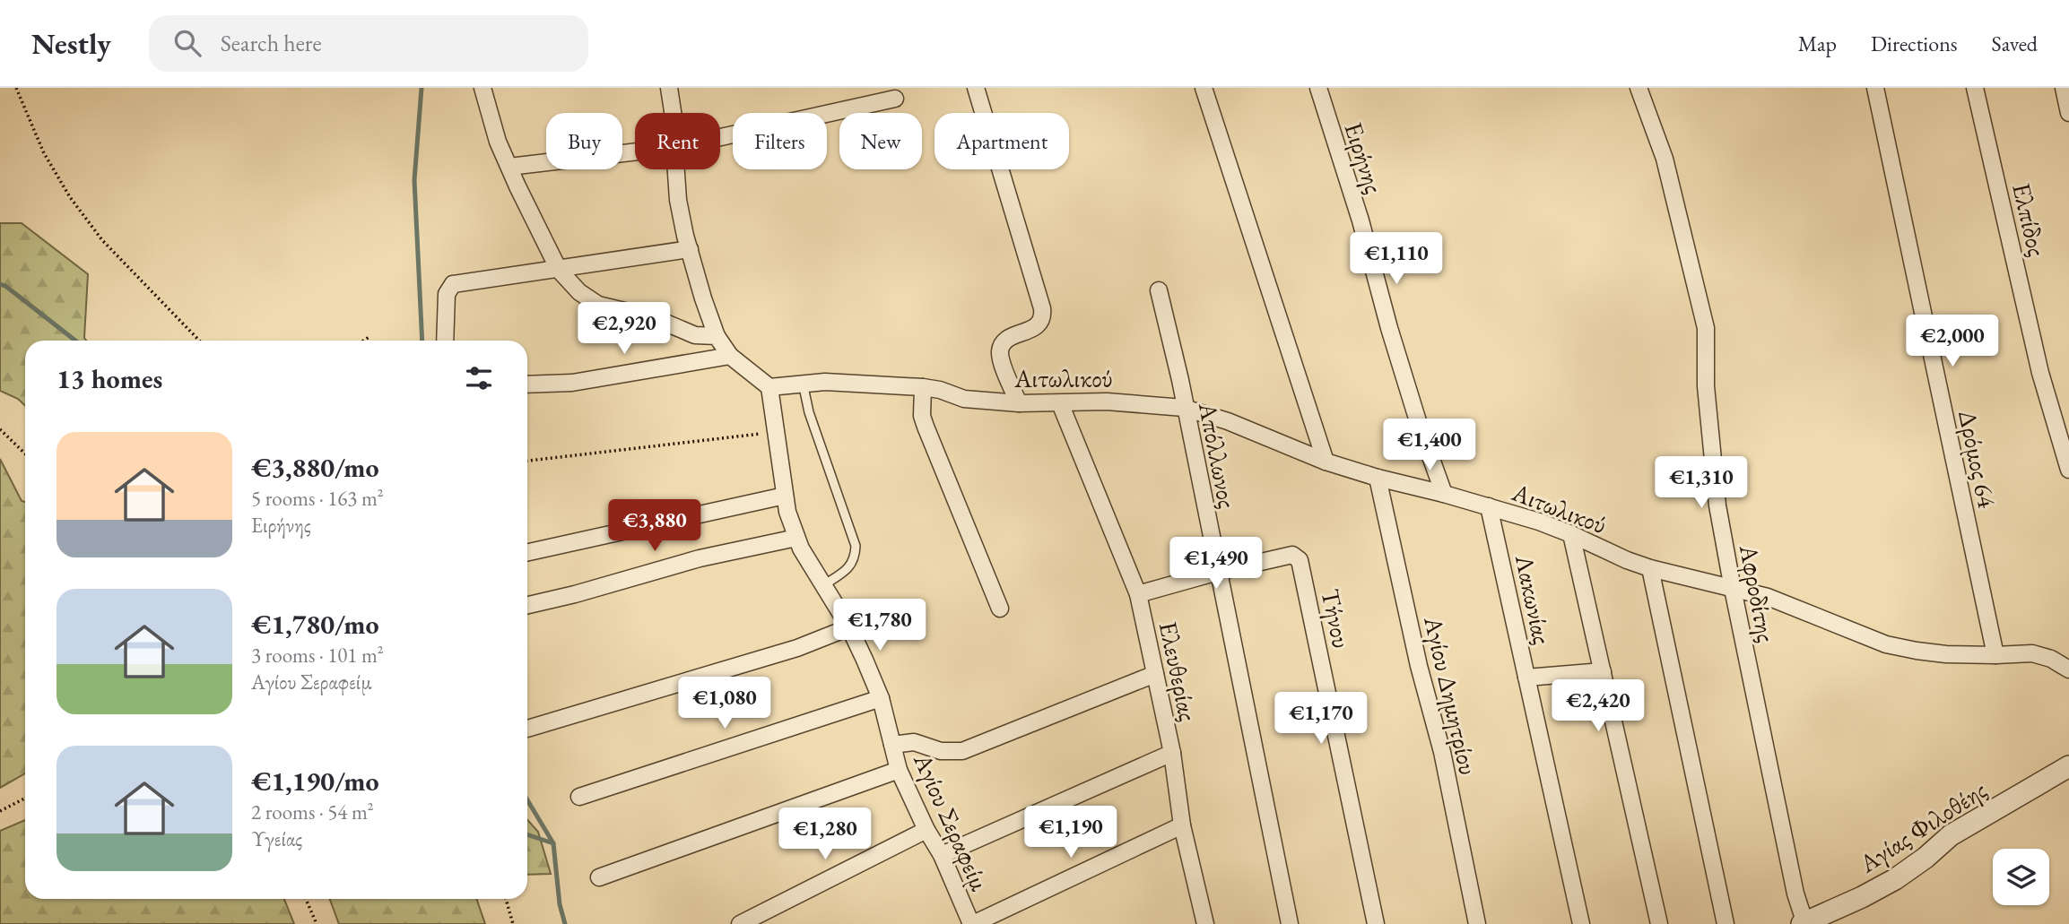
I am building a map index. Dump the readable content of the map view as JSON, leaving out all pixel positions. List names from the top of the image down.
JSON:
{
  "streets": {
    "street": [
      "Ειρήνης",
      "Ελπίδος",
      "Αιτωλικού",
      "Απόλλωνος",
      "Δρόμος 64",
      "Αφροδίτης",
      "Λακωνίας",
      "Τήνου",
      "Ελευθερίας",
      "Αγίου Δημητρίου",
      "Αγίου Σεραφείμ",
      "Αγίας Φιλοθέης"
    ]
  },
  "crossings": [
    ["Ειρήνης", "Αιτωλικού"],
    ["Αιτωλικού", "Απόλλωνος"],
    ["Αιτωλικού", "Δρόμος 64"],
    ["Αιτωλικού", "Αφροδίτης"],
    ["Αιτωλικού", "Λακωνίας"],
    ["Αιτωλικού", "Ελευθερίας"],
    ["Αιτωλικού", "Αγίου Δημητρίου"],
    ["Αιτωλικού", "Αγίου Σεραφείμ"],
    ["Απόλλωνος", "Τήνου"],
    ["Αφροδίτης", "Αγίας Φιλοθέης"],
    ["Τήνου", "Ελευθερίας"]
  ],
  "page": {
    "header": "Nestly",
    "search": "Search here",
    "nav": ["Map", "Directions", "Saved"],
    "chip": [
      "Buy",
      "Rent",
      "Filters",
      "New",
      "Apartment"
    ],
    "price": [
      "€1,110",
      "€2,920",
      "€2,000",
      "€1,400",
      "€1,310",
      "€3,880",
      "€1,490",
      "€1,780",
      "€1,080",
      "€2,420",
      "€1,170",
      "€1,190",
      "€1,280"
    ],
    "heading": "13 homes",
    "list": [
      {
        "name": "€3,880/mo",
        "note": "5 rooms · 163 m² · Ειρήνης"
      },
      {
        "name": "€1,780/mo",
        "note": "3 rooms · 101 m² · Αγίου Σεραφείμ"
      },
      {
        "name": "€1,190/mo",
        "note": "2 rooms · 54 m² · Υγείας"
      }
    ]
  }
}
